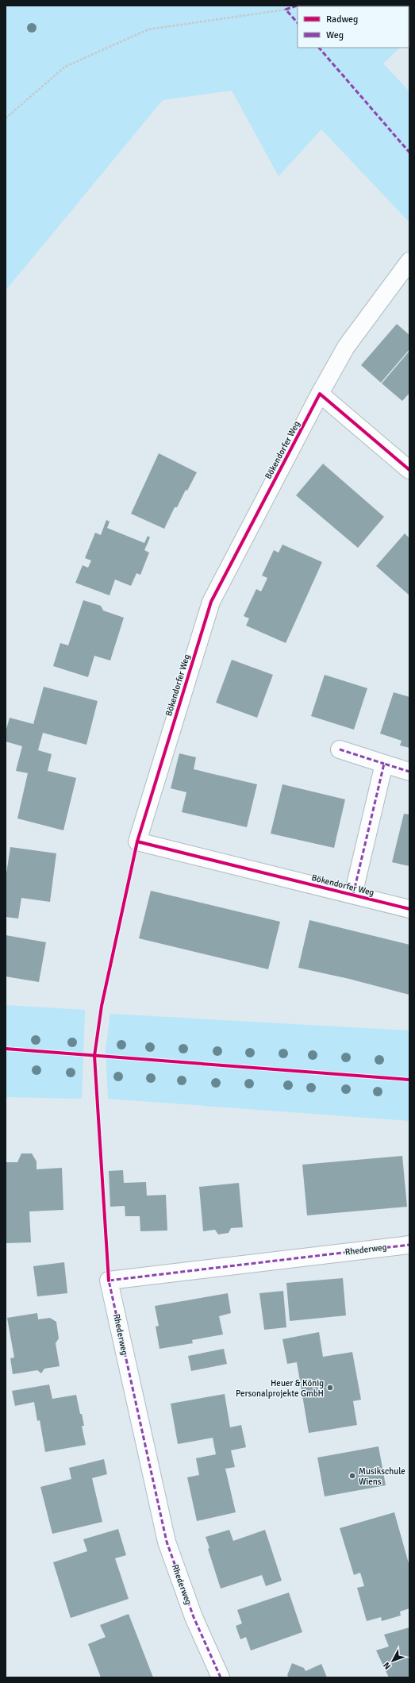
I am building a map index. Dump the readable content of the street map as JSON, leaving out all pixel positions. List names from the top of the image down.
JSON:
{
  "streets": {
    "street": ["Bökendorfer Weg", "Rhederweg"]
  },
  "places": ["Heuer & König Personalprojekte GmbH", "Musikschule Wiens"],
  "legend": ["Radweg", "Weg"],
  "north": "bottom left"
}
